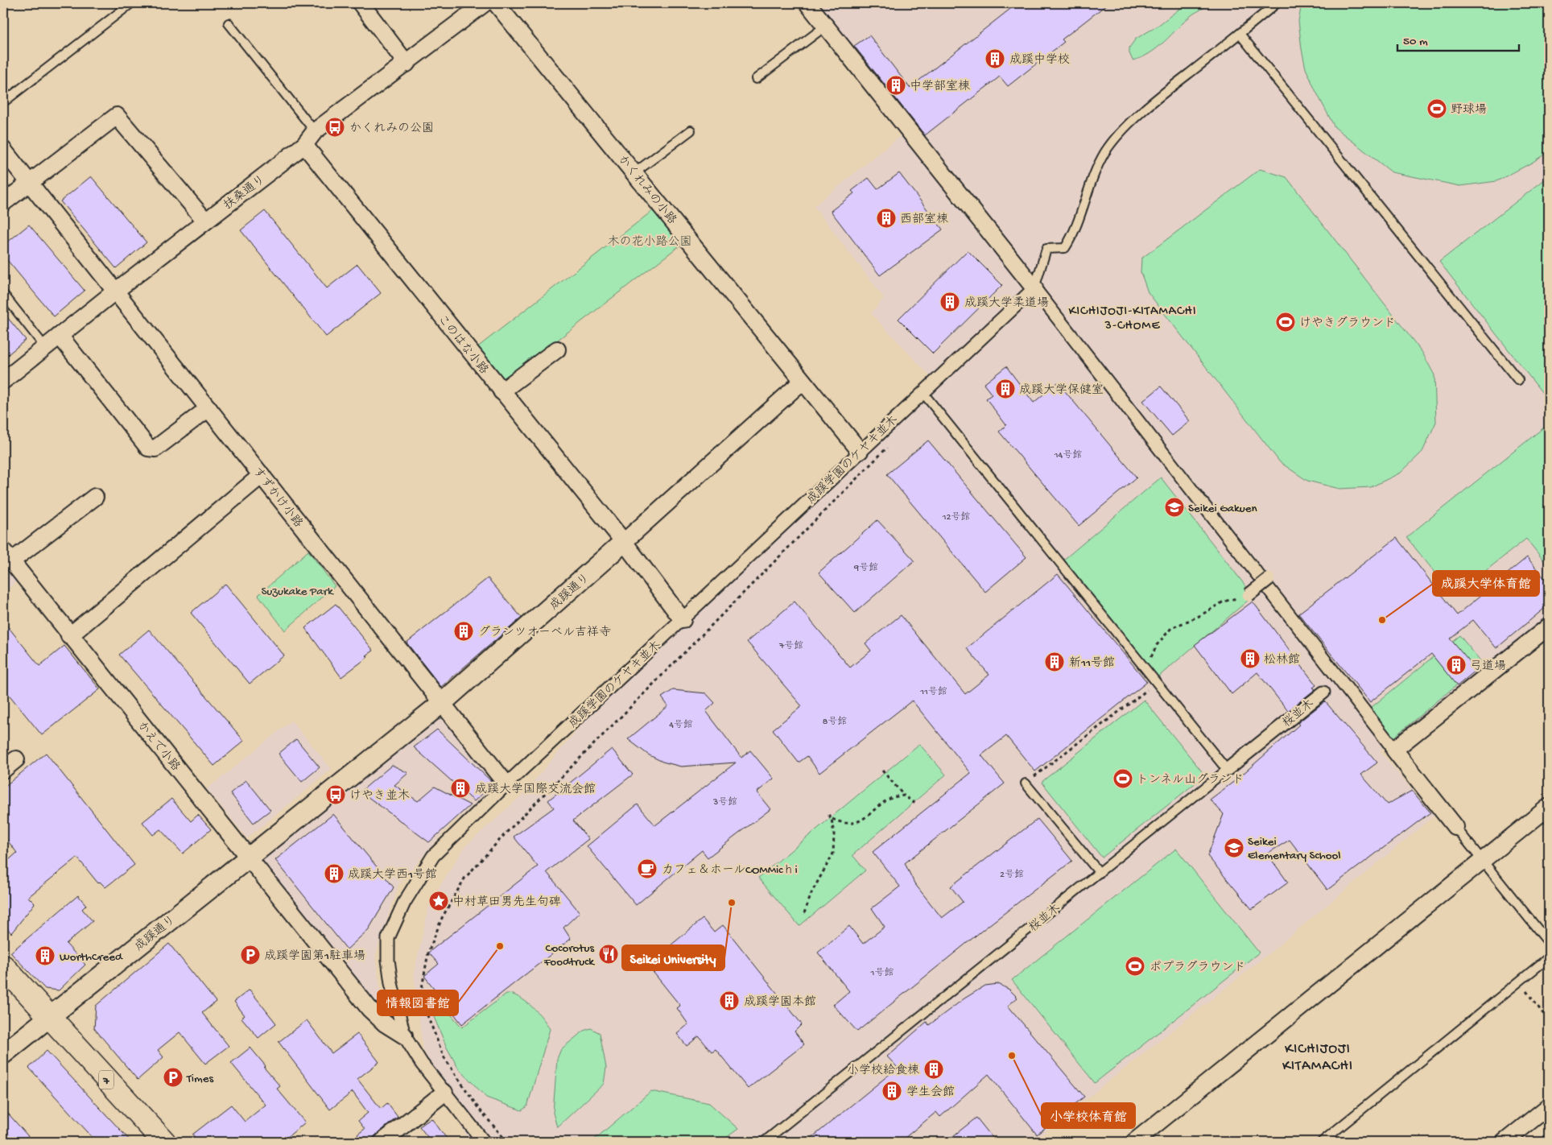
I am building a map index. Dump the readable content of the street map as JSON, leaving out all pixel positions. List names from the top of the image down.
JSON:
{
  "streets": {
    "main road": ["7"],
    "street": [
      "かくれみの小路",
      "扶桑通り",
      "このはな小路",
      "成蹊学園のケヤキ並木",
      "すずかけ小路",
      "成蹊通り",
      "桜並木",
      "かえで小路"
    ]
  },
  "crossings": [
    ["かくれみの小路", "成蹊学園のケヤキ並木"],
    ["扶桑通り", "このはな小路"],
    ["扶桑通り", "すずかけ小路"],
    ["このはな小路", "成蹊学園のケヤキ並木"],
    ["このはな小路", "成蹊通り"],
    ["成蹊学園のケヤキ並木", "すずかけ小路"],
    ["成蹊学園のケヤキ並木", "かえで小路"],
    ["すずかけ小路", "成蹊通り"],
    ["成蹊通り", "かえで小路"],
    ["成蹊通り", "7"]
  ],
  "districts": ["KICHIJOJI-KITAMACHI 3-CHOME", "KICHIJOJI KITAMACHI"],
  "parks": ["木の花小路公園", "Suzukake Park"],
  "places": {
    "building": [
      "成蹊中学校",
      "中学部室棟",
      "西部室棟",
      "成蹊大学柔道場",
      "成蹊大学保健室",
      "グランツオーベル吉祥寺",
      "松林館",
      "新11号館",
      "弓道場",
      "成蹊大学国際交流会館",
      "成蹊大学西1号館",
      "WorthCreed",
      "成蹊学園本館",
      "小学校給食棟",
      "学生会館"
    ],
    "sports": [
      "野球場",
      "けやきグラウンド",
      "トンネル山グランド",
      "ポプラグラウンド"
    ],
    "bus stop": ["かくれみの公園", "けやき並木"],
    "school or university": ["Seikei Gakuen", "Seikei Elementary School"],
    "other": [
      "成蹊大学体育館",
      "Seikei University",
      "情報図書館",
      "小学校体育館"
    ],
    "cafe": ["カフェ＆ホールCOMMicｈi"],
    "place": ["中村草田男先生句碑"],
    "restaurant": ["Cocorotus Foodtruck"],
    "parking": ["成蹊学園第1駐車場", "Times"]
  },
  "house_numbers": [
    "14号館",
    "12号館",
    "9号館",
    "7号館",
    "11号館",
    "8号館",
    "4号館",
    "3号館",
    "2号館",
    "1号館"
  ],
  "scale_bar": "50 m"
}
